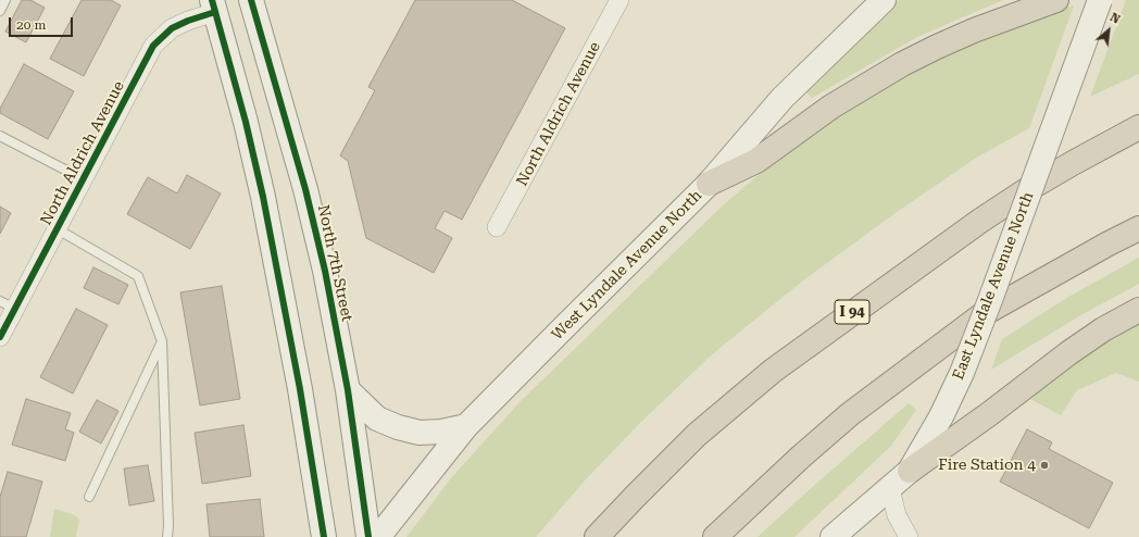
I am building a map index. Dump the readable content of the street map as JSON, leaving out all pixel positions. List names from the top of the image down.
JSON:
{
  "streets": {
    "highway": ["I 94"],
    "main road": ["North 7th Street", "West Lyndale Avenue North", "East Lyndale Avenue North"],
    "street": ["North Aldrich Avenue"]
  },
  "places": ["Fire Station 4"],
  "scale_bar": "20 m",
  "north": "top right"
}
